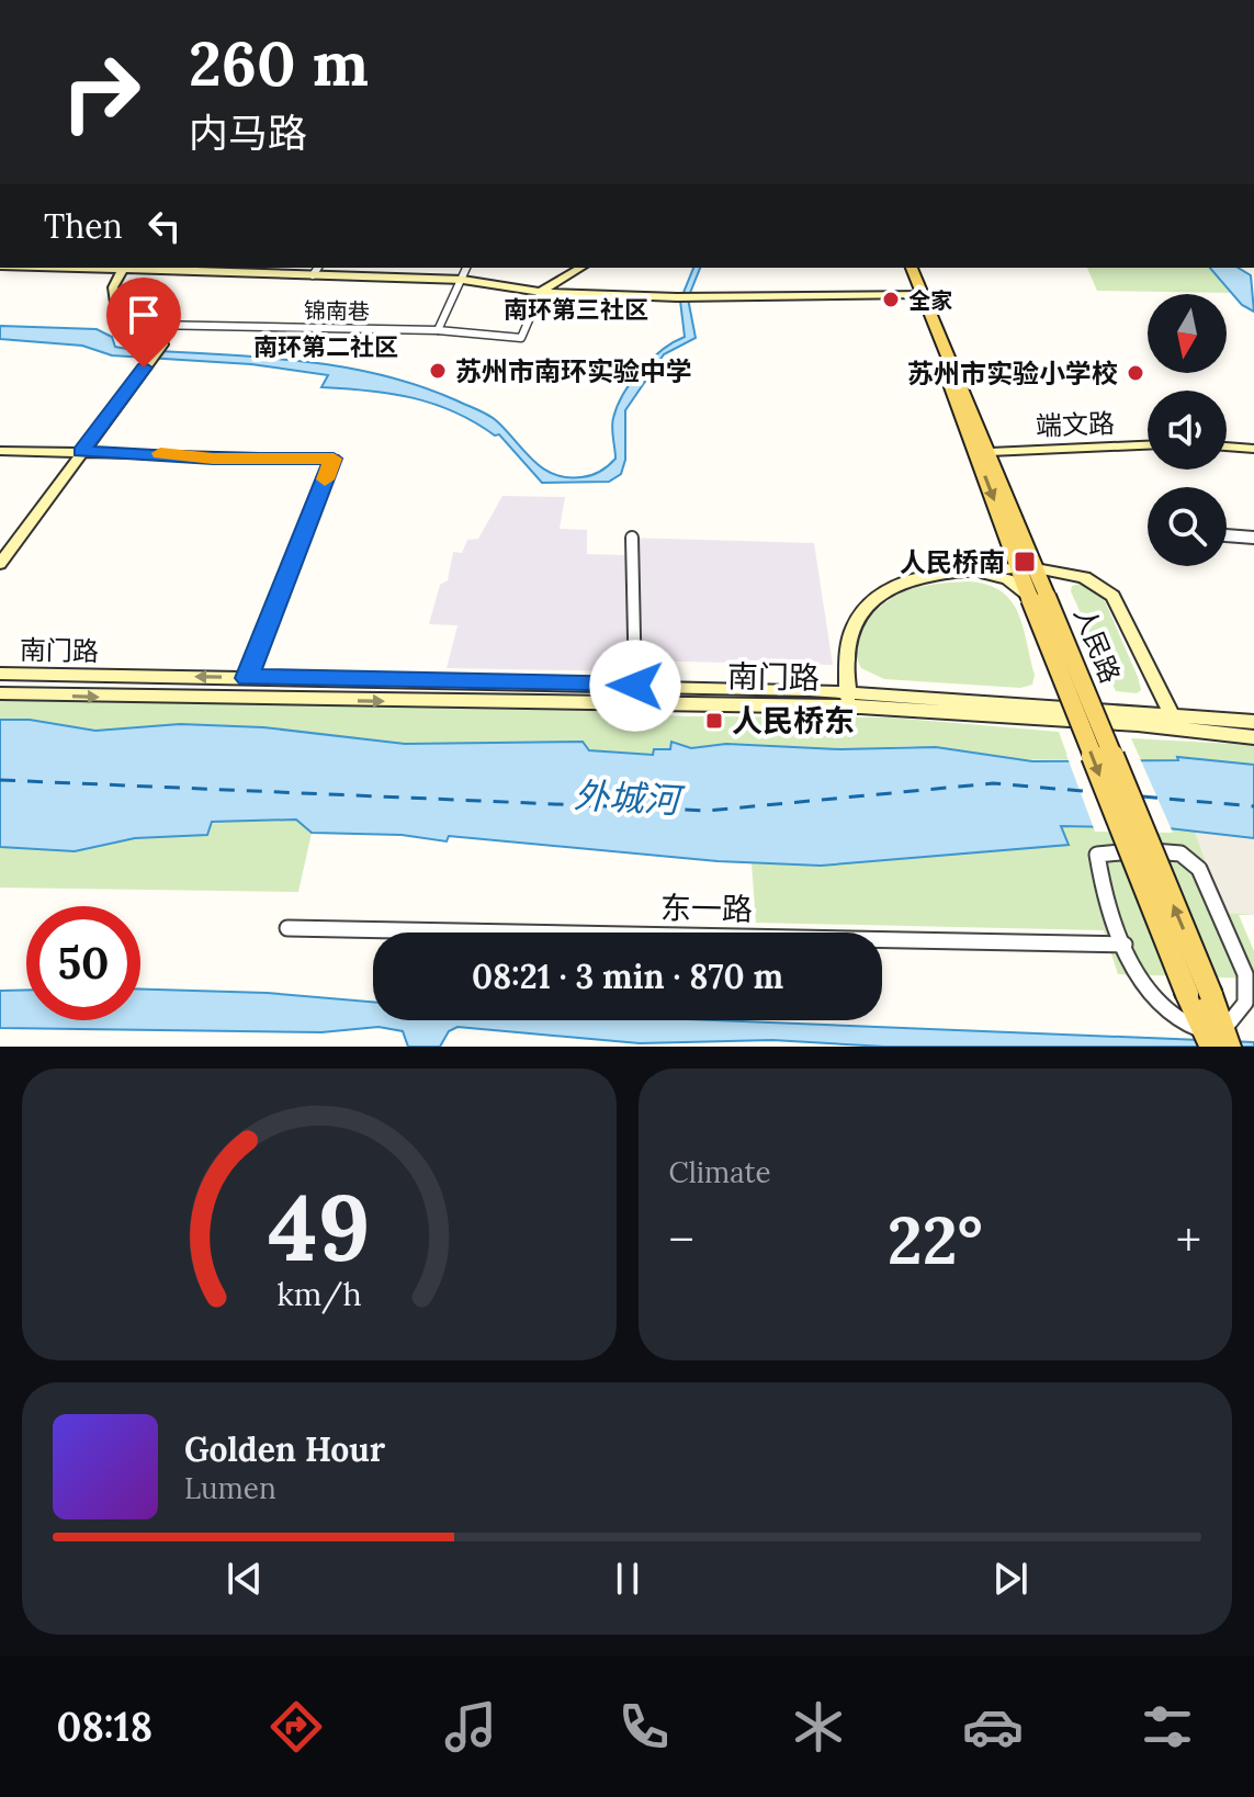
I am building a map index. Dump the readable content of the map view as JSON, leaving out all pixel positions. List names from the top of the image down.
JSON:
{
  "streets": {
    "main road": ["人民路"],
    "street": [
      "锦南巷",
      "端文路",
      "南门路",
      "东一路"
    ]
  },
  "crossings": [
    ["端文路", "人民路"]
  ],
  "districts": ["南环第三社区", "南环第二社区"],
  "water": ["外城河"],
  "places": {
    "other": ["全家", "苏州市南环实验中学", "苏州市实验小学校"],
    "transit": ["人民桥南", "人民桥东"]
  },
  "north": "bottom",
  "page": {
    "turn": ["260 m", "内马路"],
    "then": "Then",
    "limit": "50",
    "trip": "08:21 · 3 min · 870 m",
    "tile": "Climate",
    "heat": ["−", "22°", "+"],
    "song": ["Golden Hour", "Lumen"],
    "tabs": "08:18",
    "gauge": ["49", "km/h"]
  }
}
